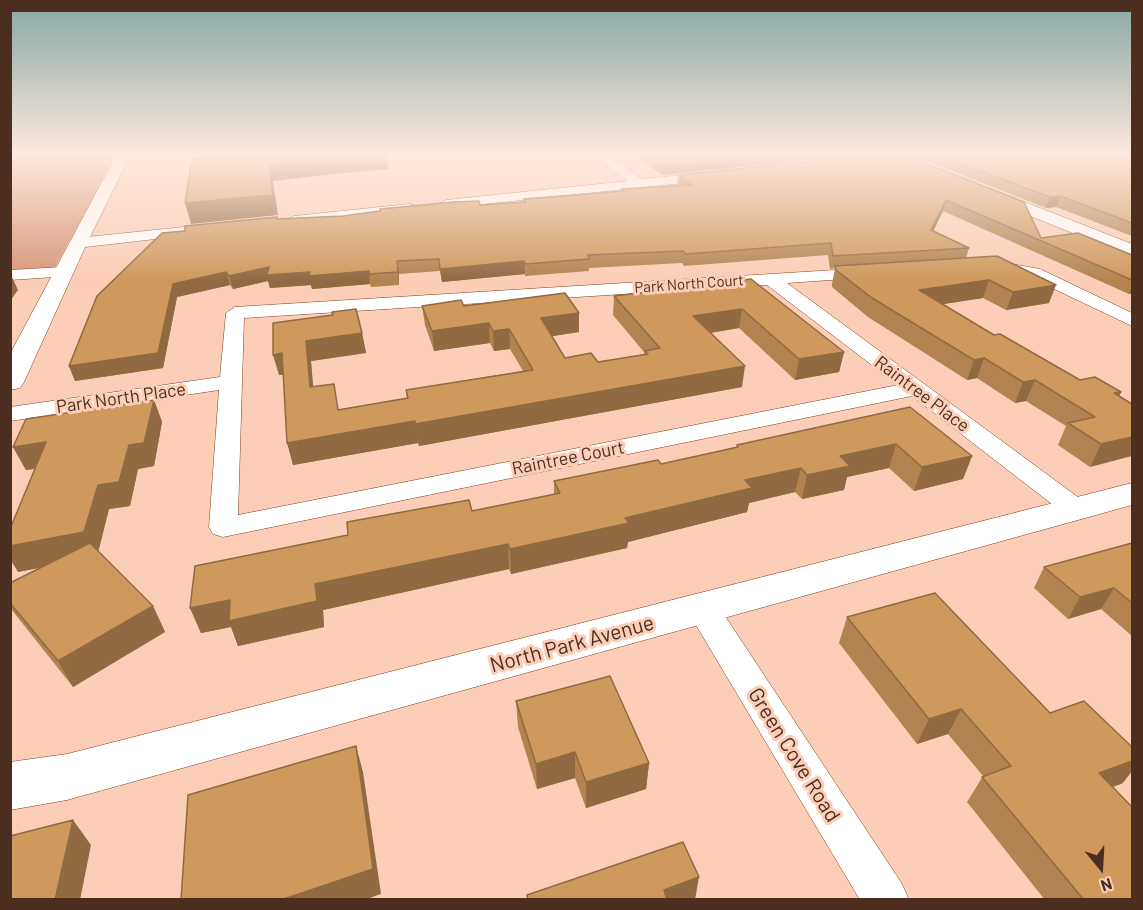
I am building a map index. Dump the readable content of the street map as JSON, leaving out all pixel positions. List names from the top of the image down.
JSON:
{
  "streets": {
    "street": [
      "Park North Court",
      "Raintree Place",
      "Park North Place",
      "Raintree Court",
      "North Park Avenue",
      "Green Cove Road"
    ]
  },
  "crossings": [
    ["Park North Court", "Raintree Place"],
    ["Park North Court", "Park North Place"],
    ["Park North Court", "Raintree Court"],
    ["Raintree Place", "Raintree Court"],
    ["Raintree Place", "North Park Avenue"],
    ["Park North Place", "Raintree Court"],
    ["North Park Avenue", "Green Cove Road"]
  ],
  "north": "bottom"
}
